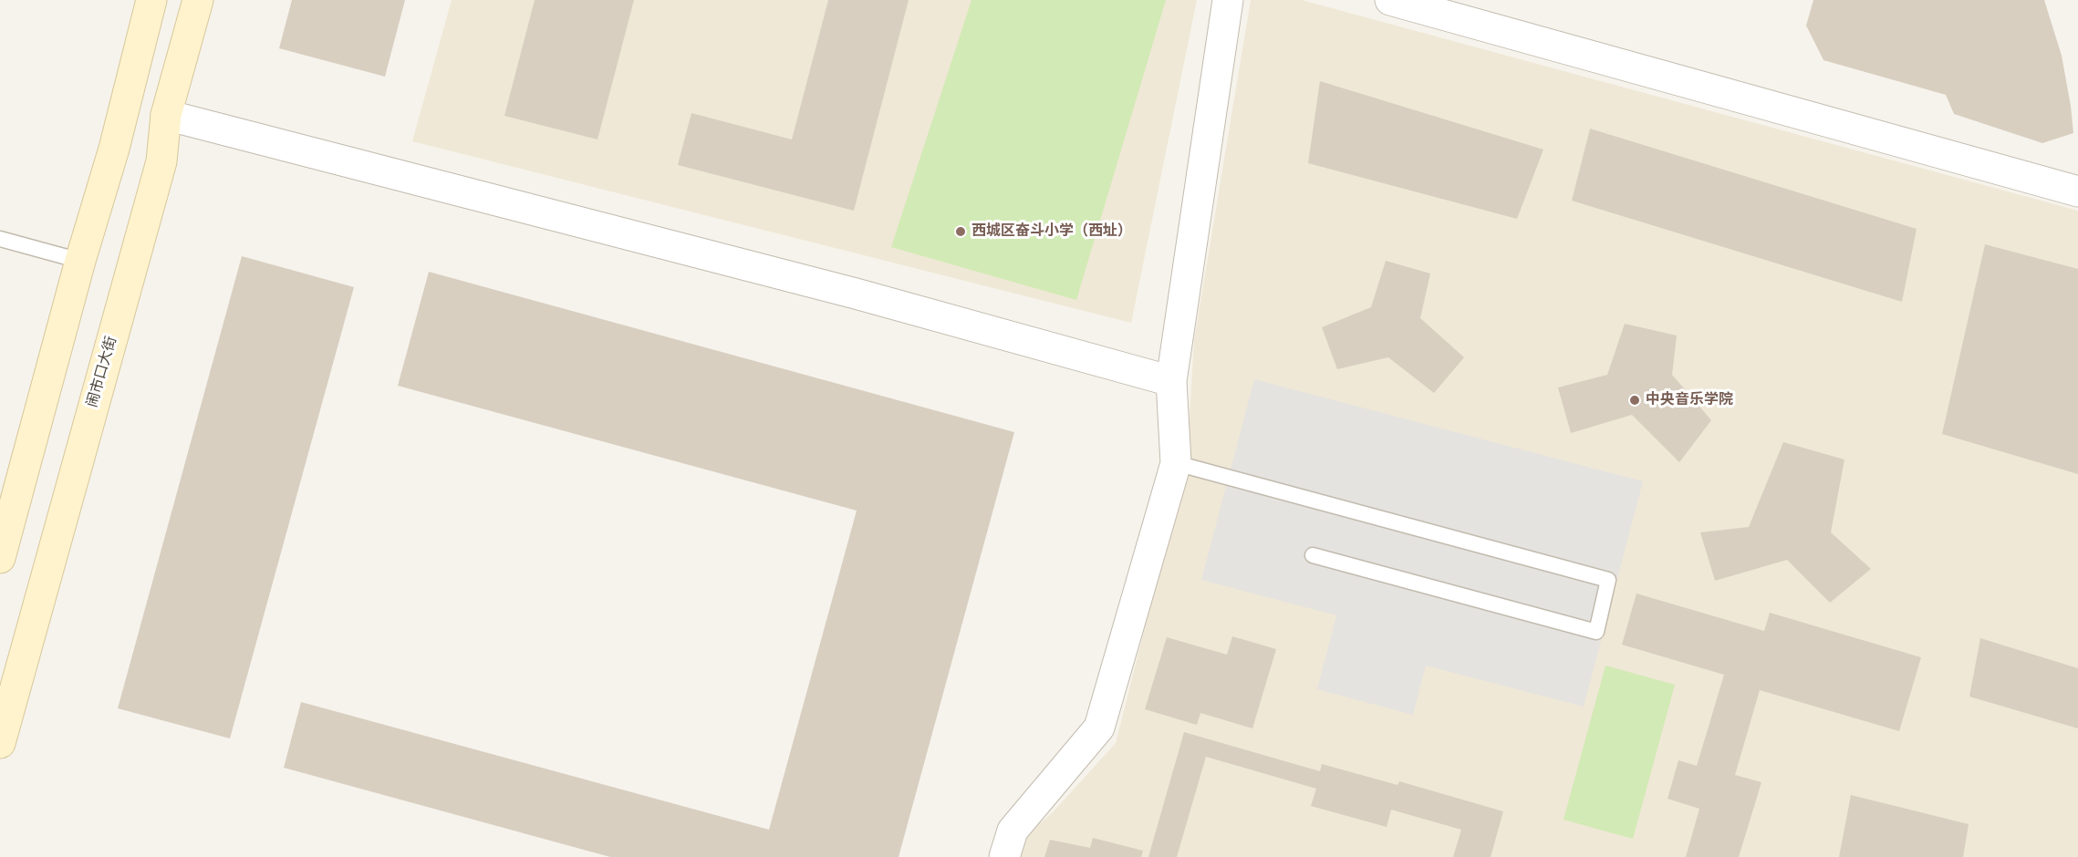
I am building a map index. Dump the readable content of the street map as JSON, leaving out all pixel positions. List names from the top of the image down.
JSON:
{
  "streets": {
    "main road": ["闹市口大街"]
  },
  "places": ["西城区奋斗小学（西址）", "中央音乐学院"]
}
